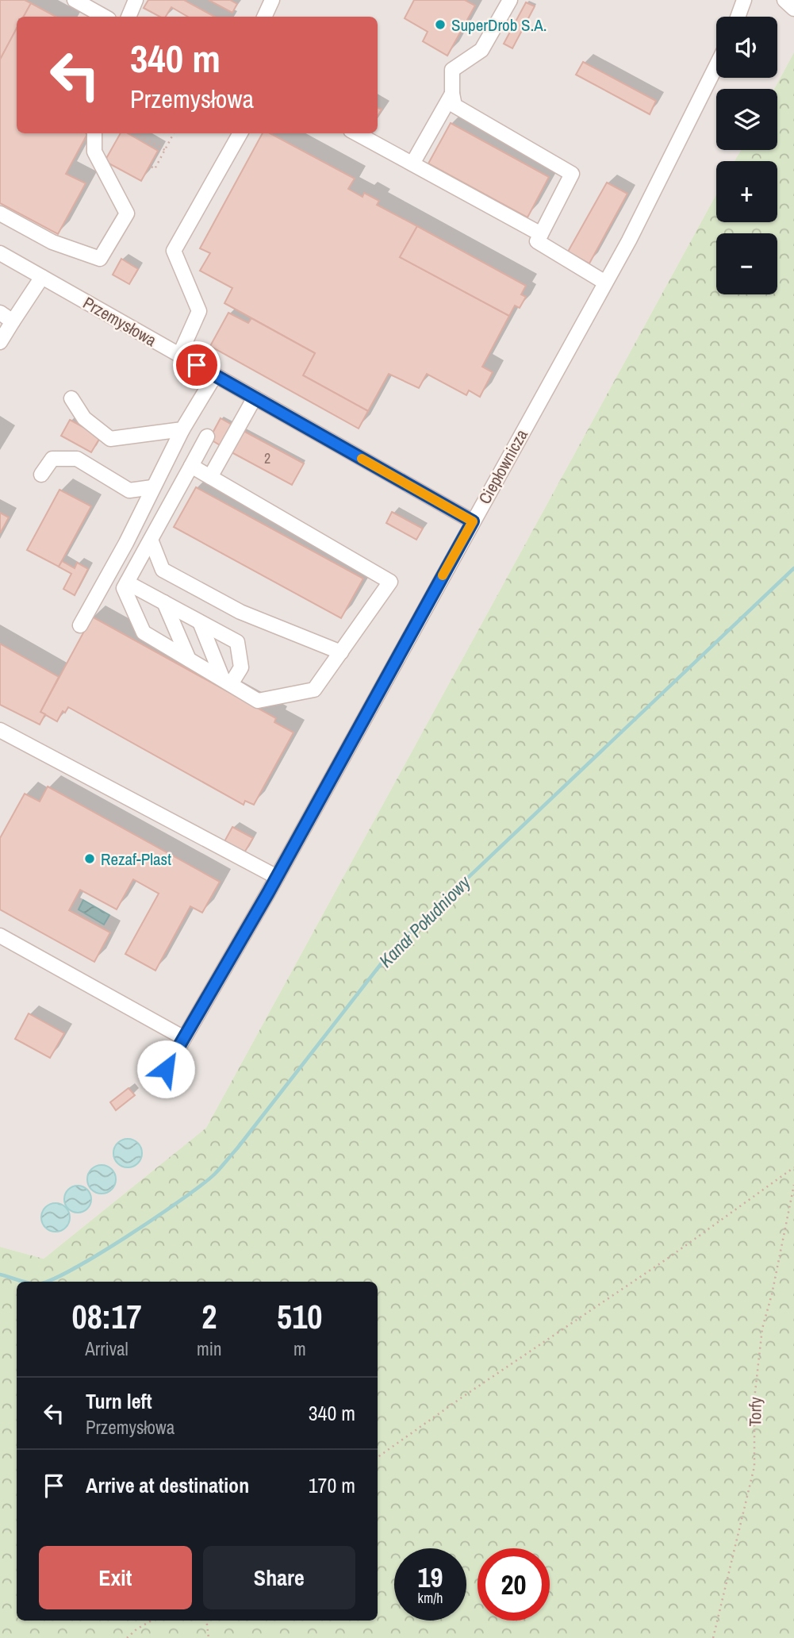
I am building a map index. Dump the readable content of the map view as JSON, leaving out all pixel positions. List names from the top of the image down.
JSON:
{
  "streets": {
    "street": ["Przemysłowa", "Ciepłownicza"],
    "path": ["Torfy"]
  },
  "crossings": [
    ["Przemysłowa", "Ciepłownicza"]
  ],
  "water": ["Kanał Południowy"],
  "places": ["SuperDrob S.A.", "Rezaf-Plast"],
  "house_numbers": ["2"],
  "page": {
    "map_buttons": ["+", "−"],
    "turn": ["340 m", "Przemysłowa"],
    "eta": [
      "08:17",
      "Arrival",
      "2",
      "min",
      "510",
      "m"
    ],
    "list": [
      {
        "name": "Turn left",
        "note": "Przemysłowa",
        "value": "340 m"
      },
      {
        "name": "Arrive at destination",
        "value": "170 m"
      }
    ],
    "buttons": ["Exit", "Share"],
    "speed": "19 km/h",
    "limit": "20"
  }
}
